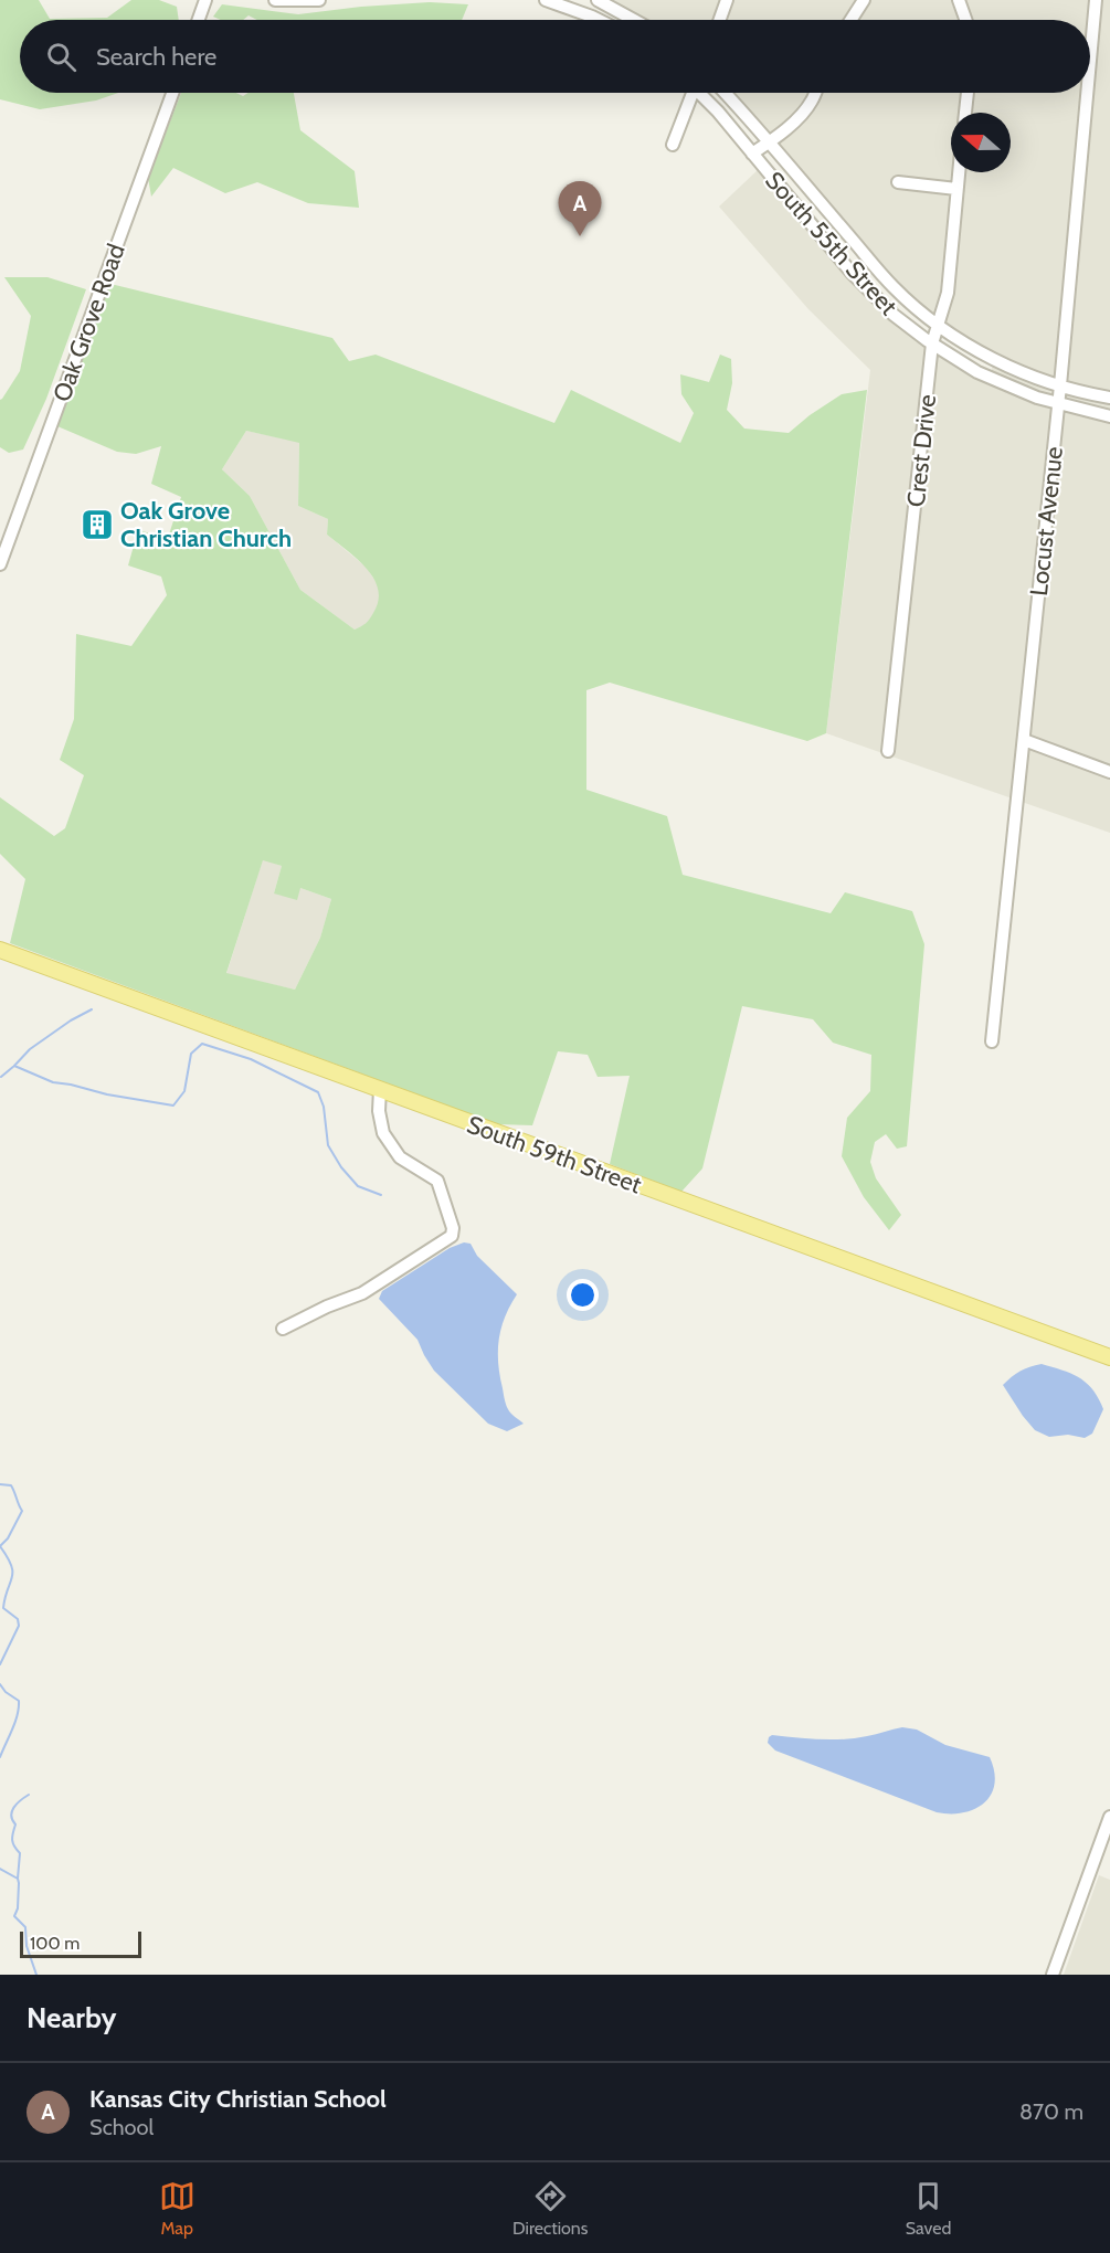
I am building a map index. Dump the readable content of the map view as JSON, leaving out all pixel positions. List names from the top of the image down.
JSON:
{
  "streets": {
    "main road": ["South 59th Street"],
    "street": [
      "South 55th Street",
      "Oak Grove Road",
      "Crest Drive",
      "Locust Avenue"
    ]
  },
  "crossings": [
    ["South 55th Street", "Crest Drive"],
    ["South 55th Street", "Locust Avenue"]
  ],
  "places": {
    "building": ["Oak Grove Christian Church"]
  },
  "scale_bar": "100 m",
  "north": "left",
  "page": {
    "search": "Search here",
    "pins": "A",
    "scale": "100 m",
    "heading": "Nearby",
    "list": [
      {
        "mark": "A",
        "name": "Kansas City Christian School",
        "note": "School",
        "value": "870 m"
      }
    ],
    "nav": ["Map", "Directions", "Saved"]
  }
}
